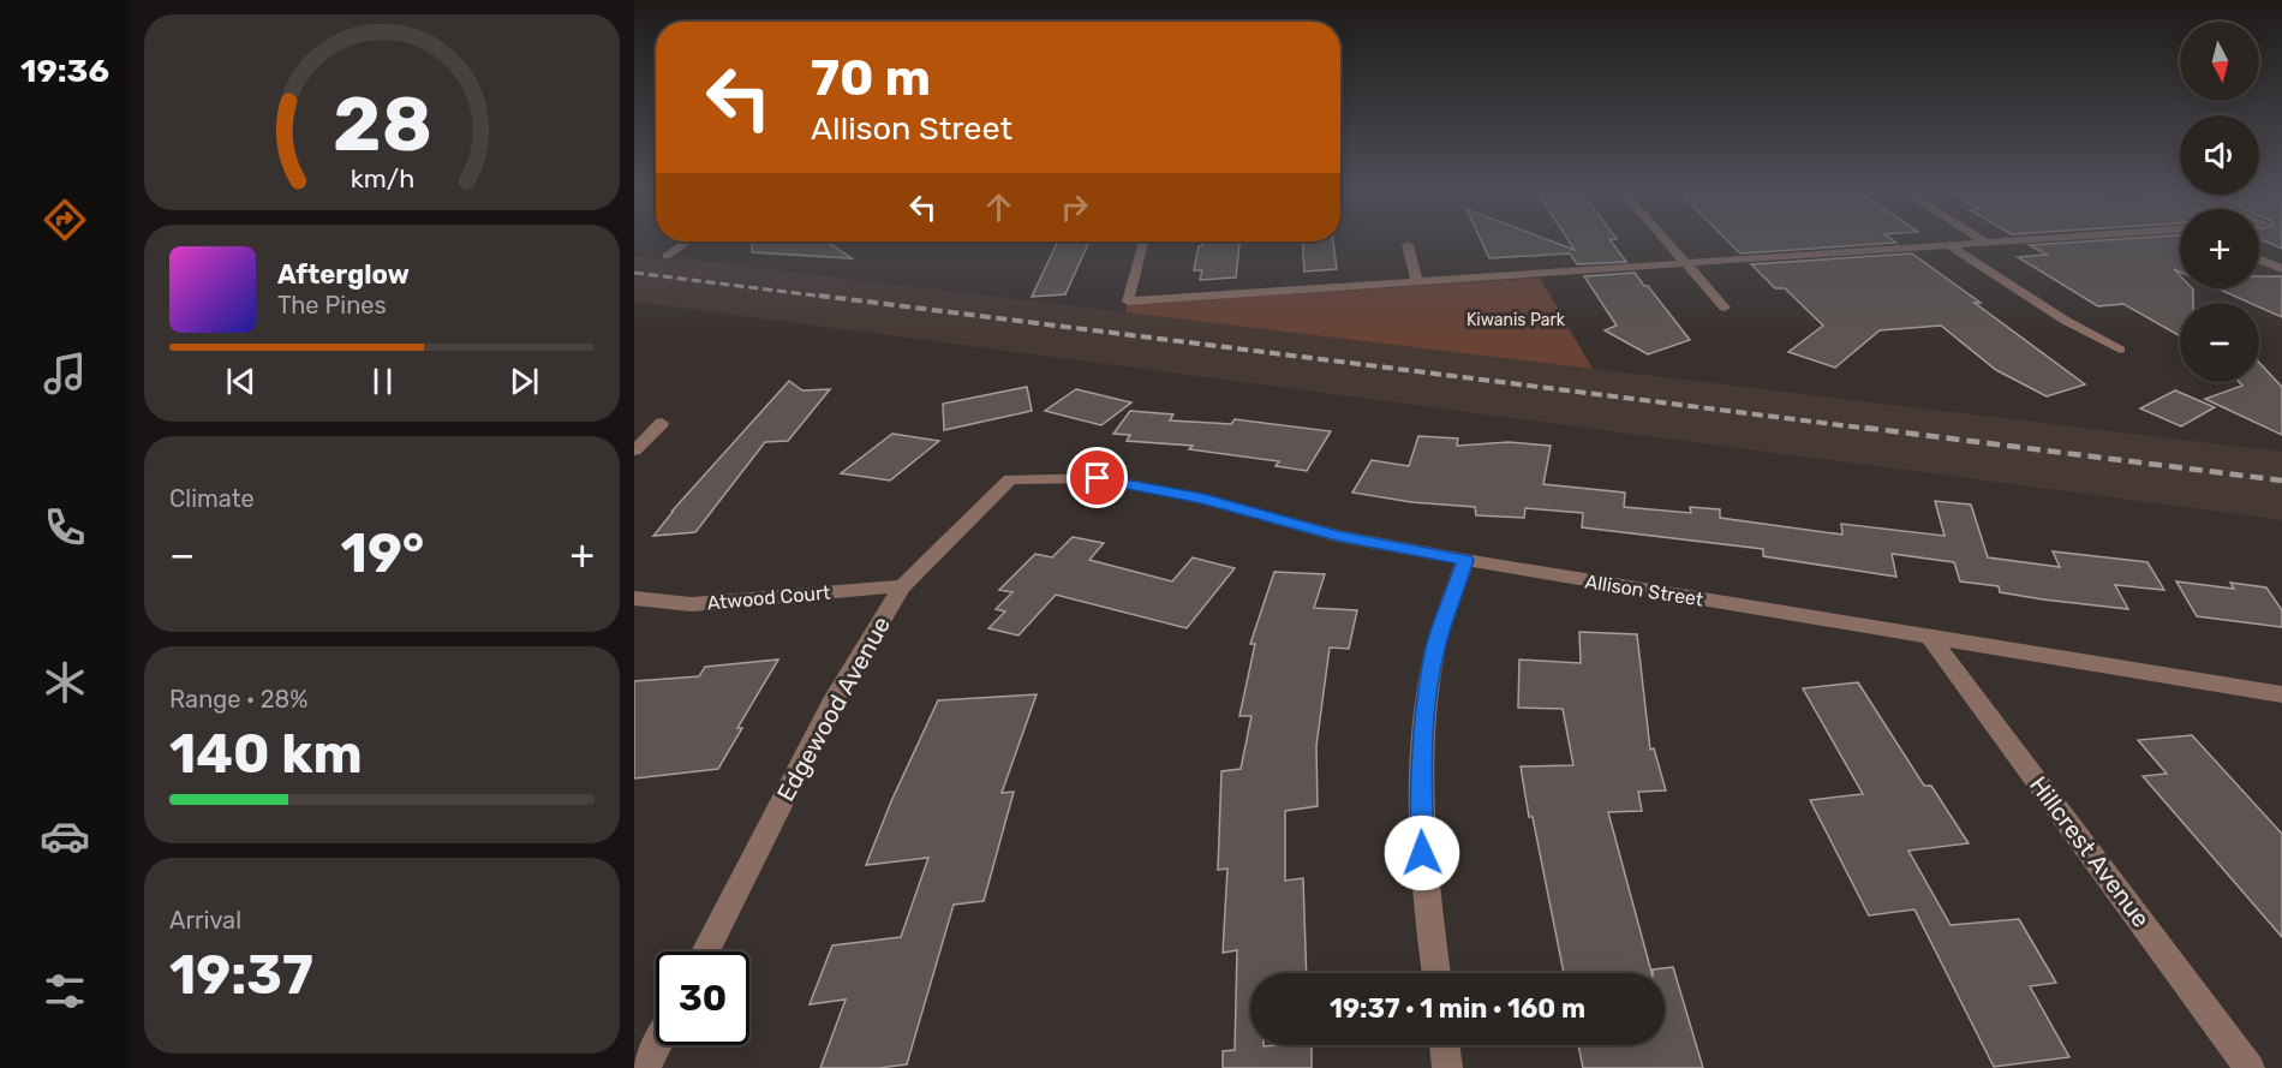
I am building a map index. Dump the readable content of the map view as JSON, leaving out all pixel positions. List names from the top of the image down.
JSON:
{
  "streets": {
    "street": [
      "Allison Street",
      "Atwood Court",
      "Edgewood Avenue",
      "Hillcrest Avenue"
    ]
  },
  "crossings": [
    ["Allison Street", "Edgewood Avenue"],
    ["Allison Street", "Hillcrest Avenue"],
    ["Atwood Court", "Edgewood Avenue"]
  ],
  "parks": ["Kiwanis Park"],
  "north": "bottom",
  "page": {
    "tabs": "19:36",
    "map_buttons": ["+", "−"],
    "turn": ["70 m", "Allison Street"],
    "song": ["Afterglow", "The Pines"],
    "tile": [
      "Climate",
      ["Range · 28%", "140 km"],
      ["Arrival", "19:37"]
    ],
    "heat": ["−", "19°", "+"],
    "limit": "30",
    "trip": "19:37 · 1 min · 160 m",
    "gauge": ["28", "km/h"]
  }
}
